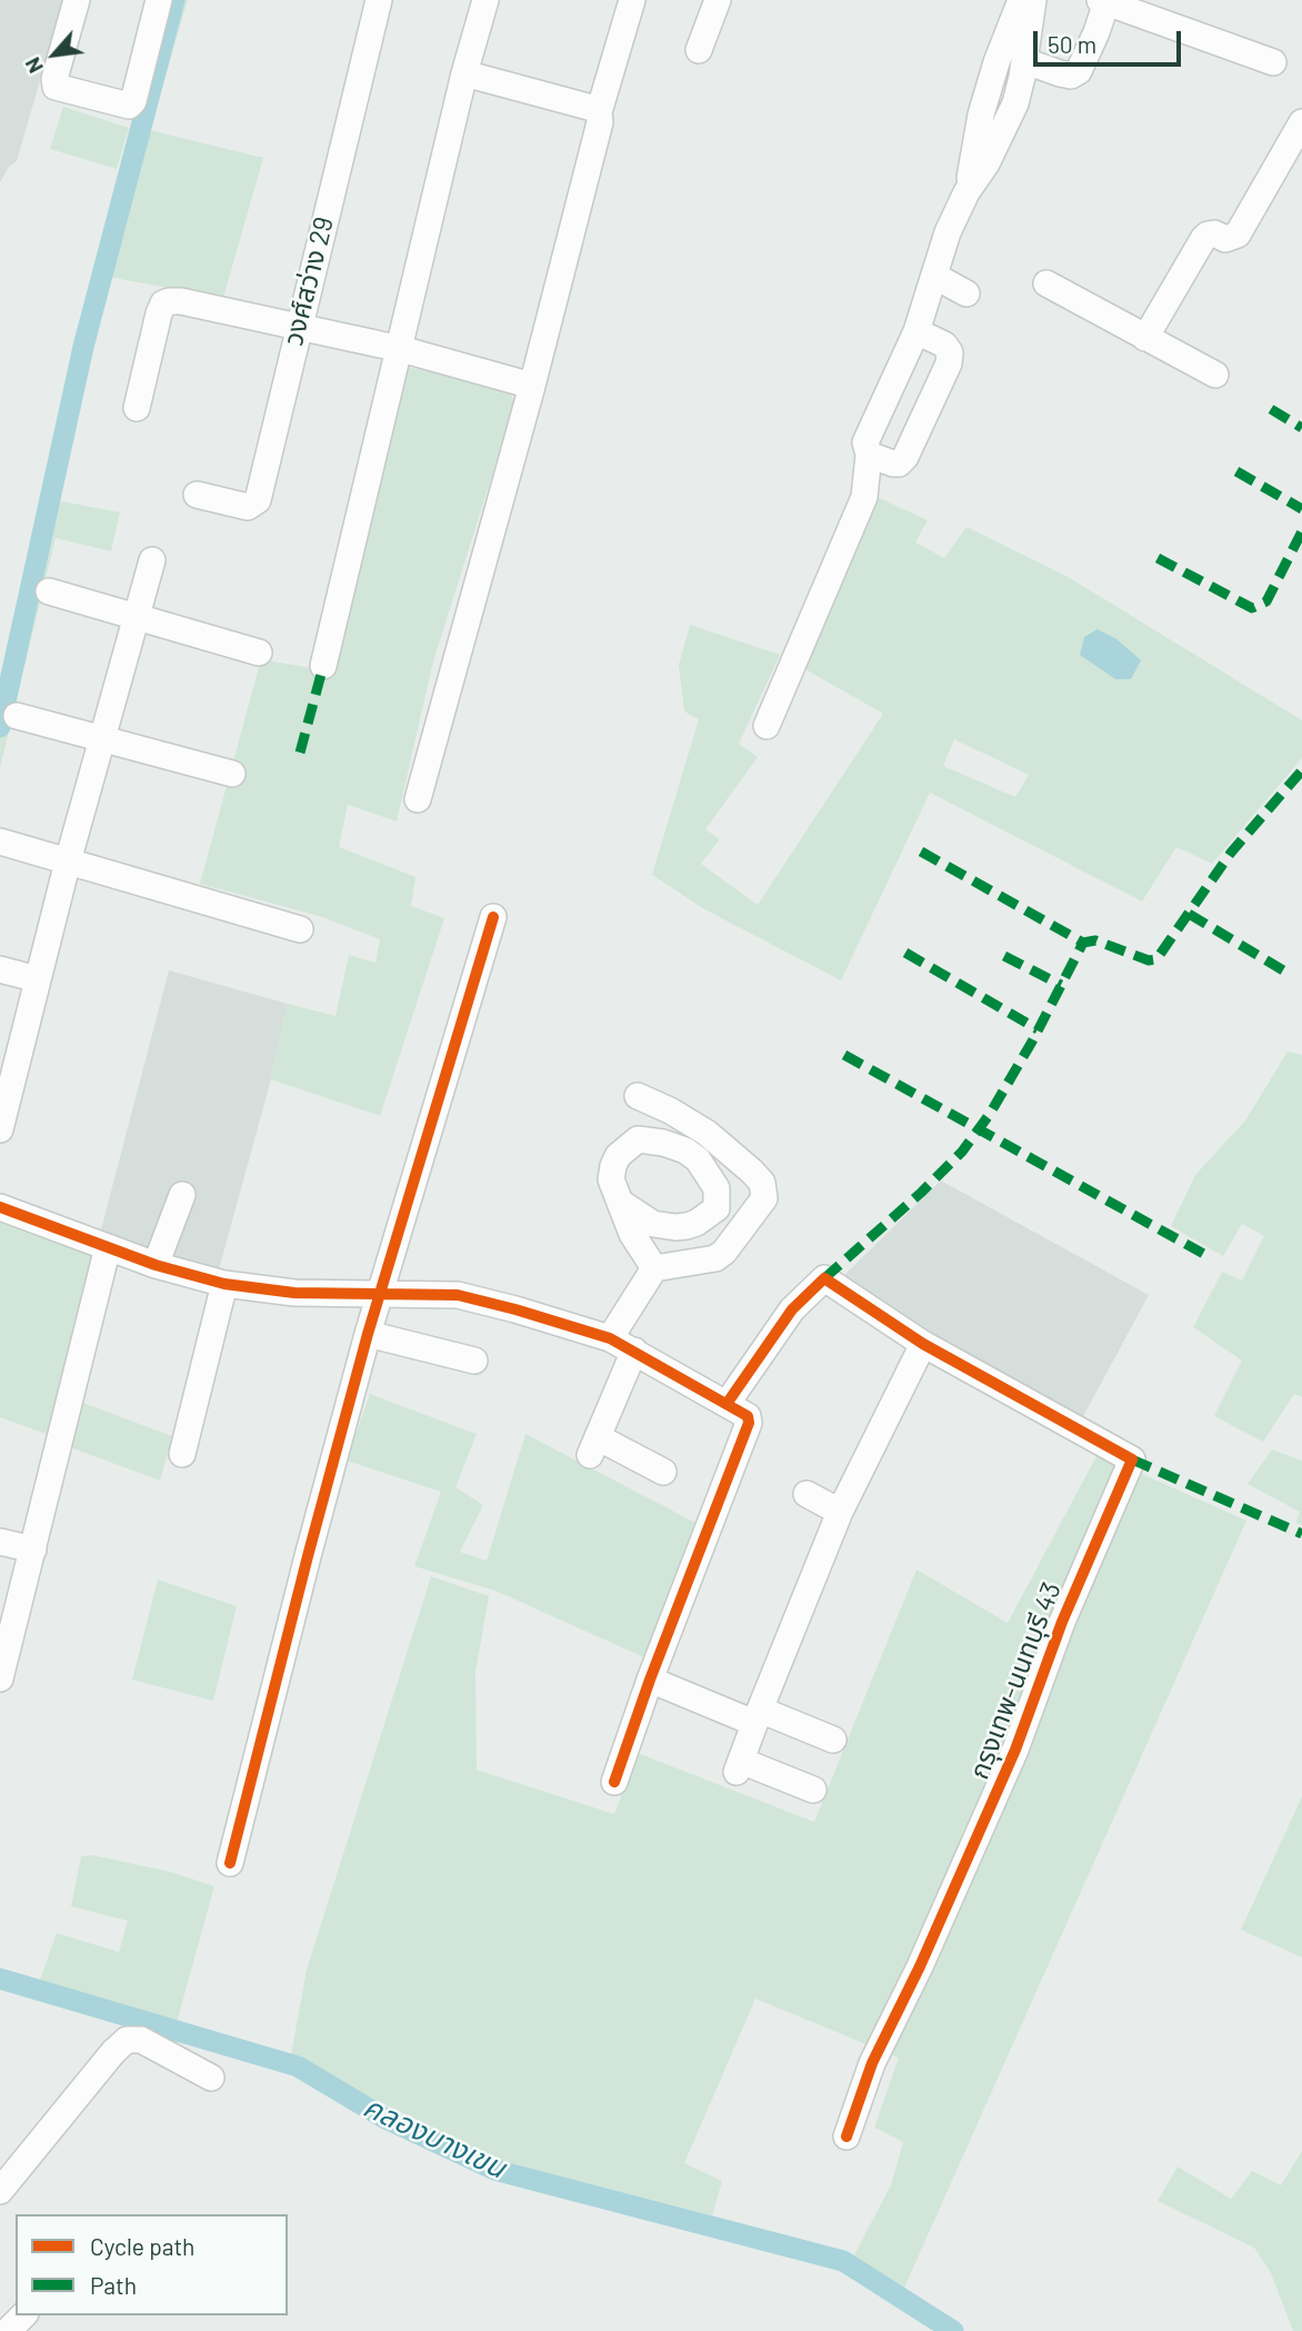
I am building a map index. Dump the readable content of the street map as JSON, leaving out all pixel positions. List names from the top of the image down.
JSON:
{
  "streets": {
    "street": ["วงศ์สว่าง 29", "กรุงเทพ-นนทบุรี 43"]
  },
  "water": ["คลองบางเขน"],
  "legend": ["Cycle path", "Path"],
  "scale_bar": "50 m",
  "north": "bottom left"
}
